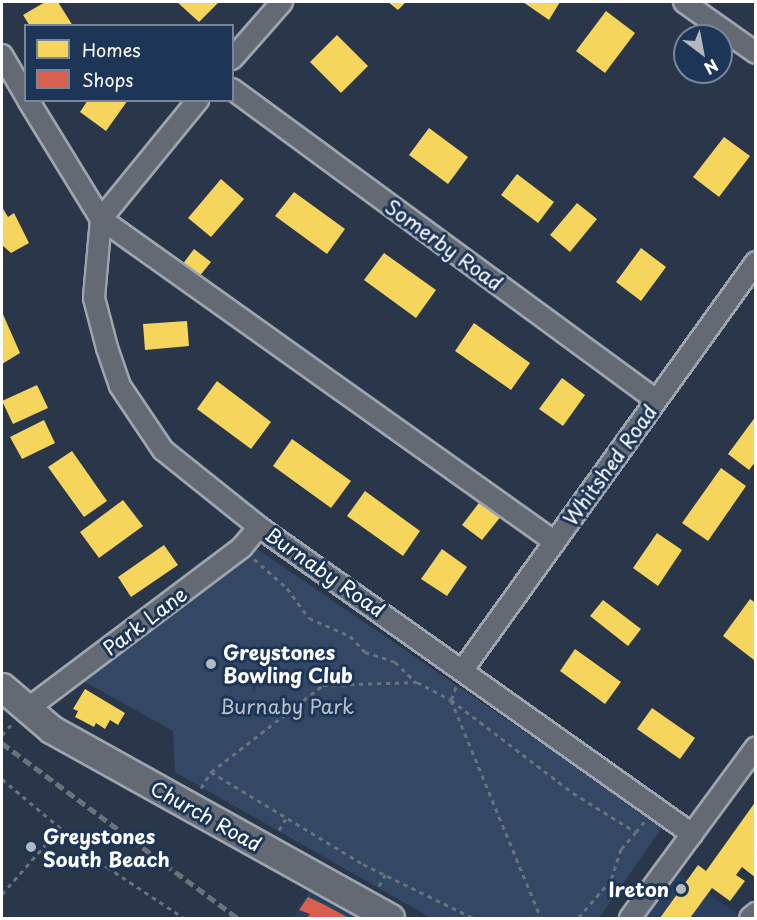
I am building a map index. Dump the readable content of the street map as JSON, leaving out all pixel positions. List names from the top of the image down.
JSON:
{
  "streets": {
    "main road": ["Church Road"],
    "street": [
      "Somerby Road",
      "Whitshed Road",
      "Burnaby Road",
      "Park Lane"
    ]
  },
  "crossings": [
    ["Somerby Road", "Whitshed Road"],
    ["Whitshed Road", "Burnaby Road"],
    ["Burnaby Road", "Park Lane"],
    ["Park Lane", "Church Road"]
  ],
  "parks": ["Burnaby Park"],
  "places": ["Greystones Bowling Club", "Greystones South Beach", "Ireton"],
  "legend": ["Homes", "Shops"],
  "north": "bottom right"
}
